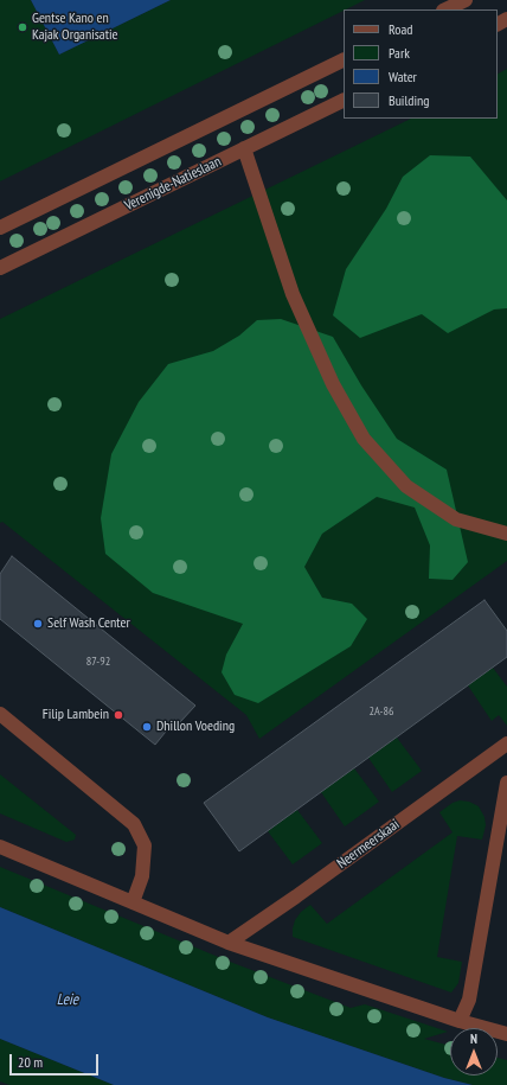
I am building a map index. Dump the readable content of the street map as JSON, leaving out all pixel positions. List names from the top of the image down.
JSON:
{
  "streets": {
    "street": ["Verenigde-Natieslaan", "Neermeerskaai"]
  },
  "water": ["Leie"],
  "places": [
    "Gentse Kano en Kajak Organisatie",
    "Self Wash Center",
    "Filip Lambein",
    "Dhillon Voeding"
  ],
  "house_numbers": ["87-92", "2A-86"],
  "legend": [
    "Road",
    "Park",
    "Water",
    "Building"
  ],
  "scale_bar": "20 m",
  "north": "top"
}
